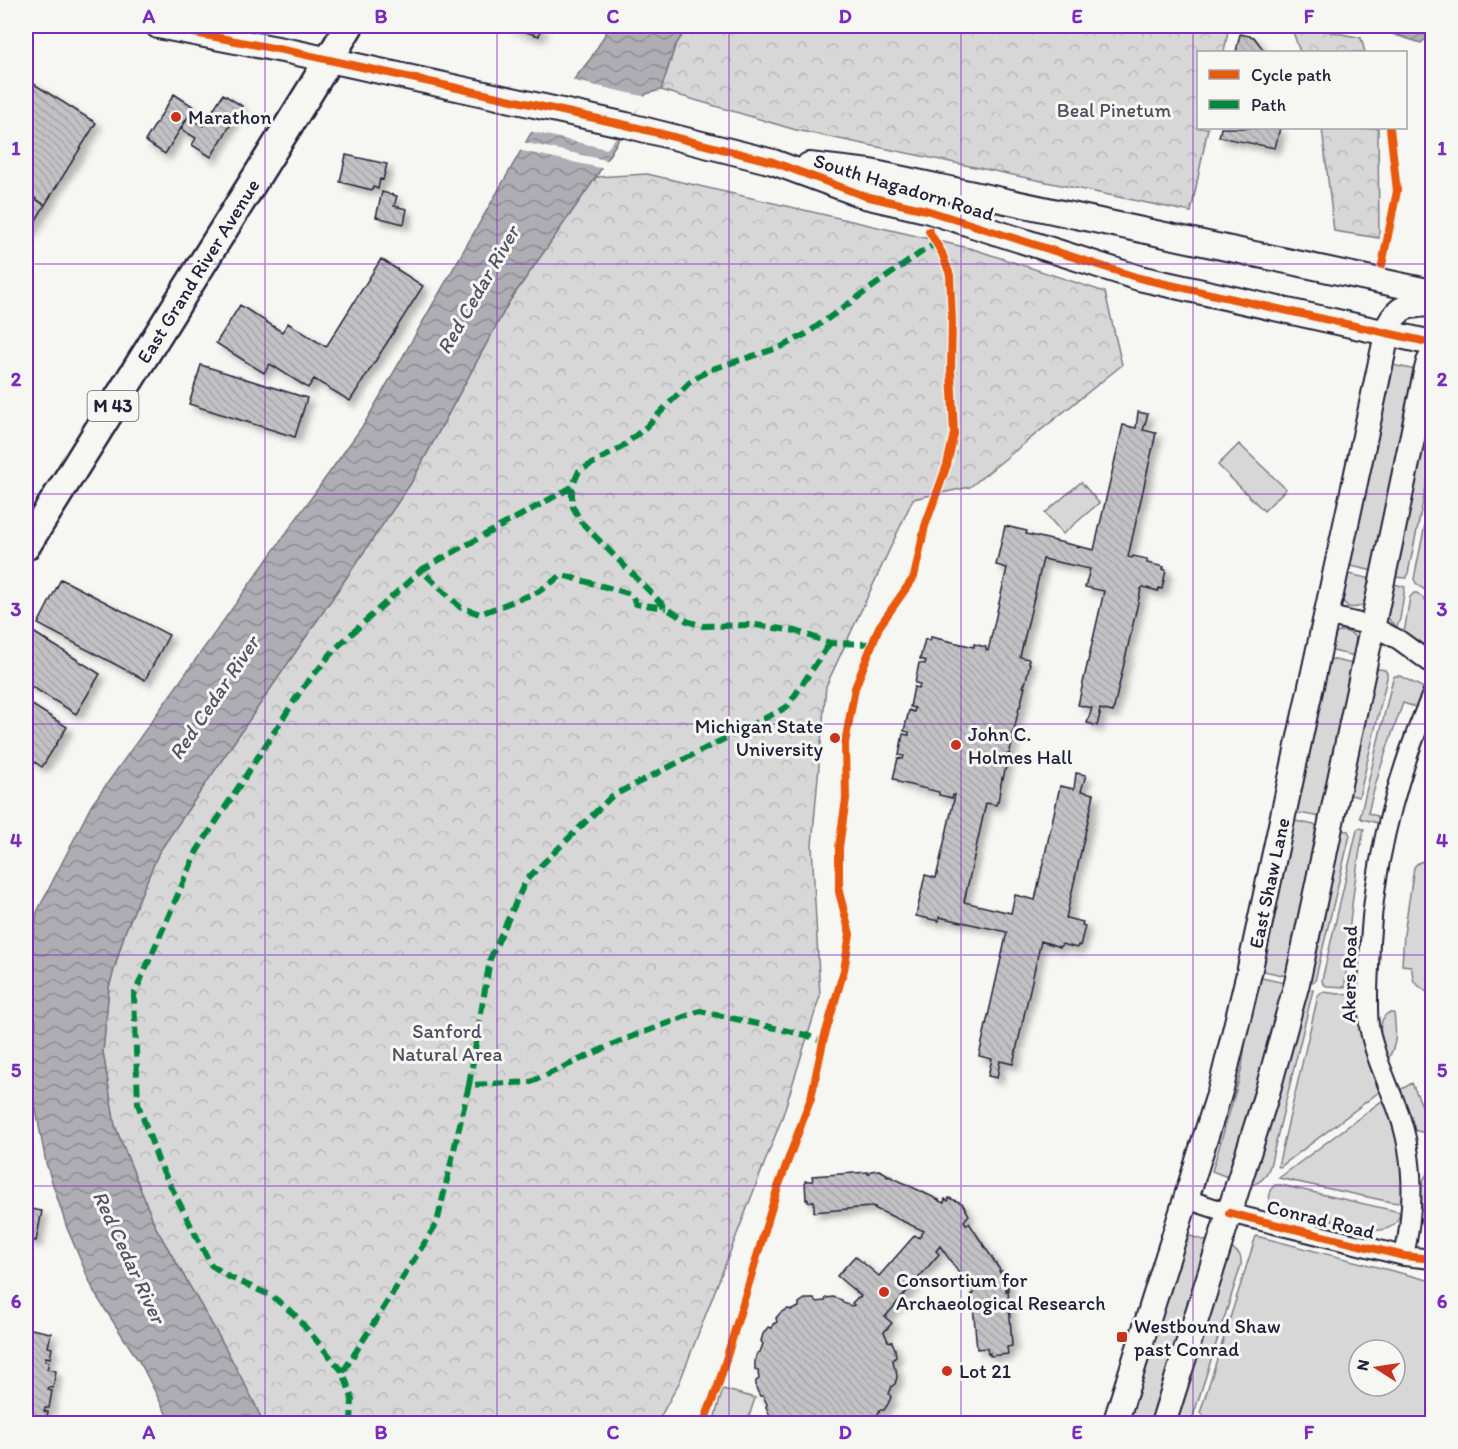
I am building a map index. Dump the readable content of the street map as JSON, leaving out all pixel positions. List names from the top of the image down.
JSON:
{
  "streets": {
    "main road": ["East Grand River Avenue", "M 43"],
    "street": [
      "South Hagadorn Road",
      "East Shaw Lane",
      "Akers Road",
      "Conrad Road"
    ]
  },
  "crossings": [
    ["South Hagadorn Road", "East Grand River Avenue"],
    ["South Hagadorn Road", "East Shaw Lane"],
    ["East Shaw Lane", "Conrad Road"],
    ["Akers Road", "Conrad Road"]
  ],
  "water": ["Red Cedar River"],
  "parks": ["Beal Pinetum", "Sanford Natural Area"],
  "places": {
    "other": [
      "Marathon",
      "Michigan State University",
      "John C. Holmes Hall",
      "Consortium for Archaeological Research",
      "Lot 21"
    ],
    "transit": ["Westbound Shaw past Conrad"]
  },
  "legend": ["Cycle path", "Path"],
  "north": "left",
  "grid": {
    "columns": [
      "A",
      "B",
      "C",
      "D",
      "E",
      "F"
    ],
    "rows": [
      "1",
      "2",
      "3",
      "4",
      "5",
      "6"
    ]
  }
}
